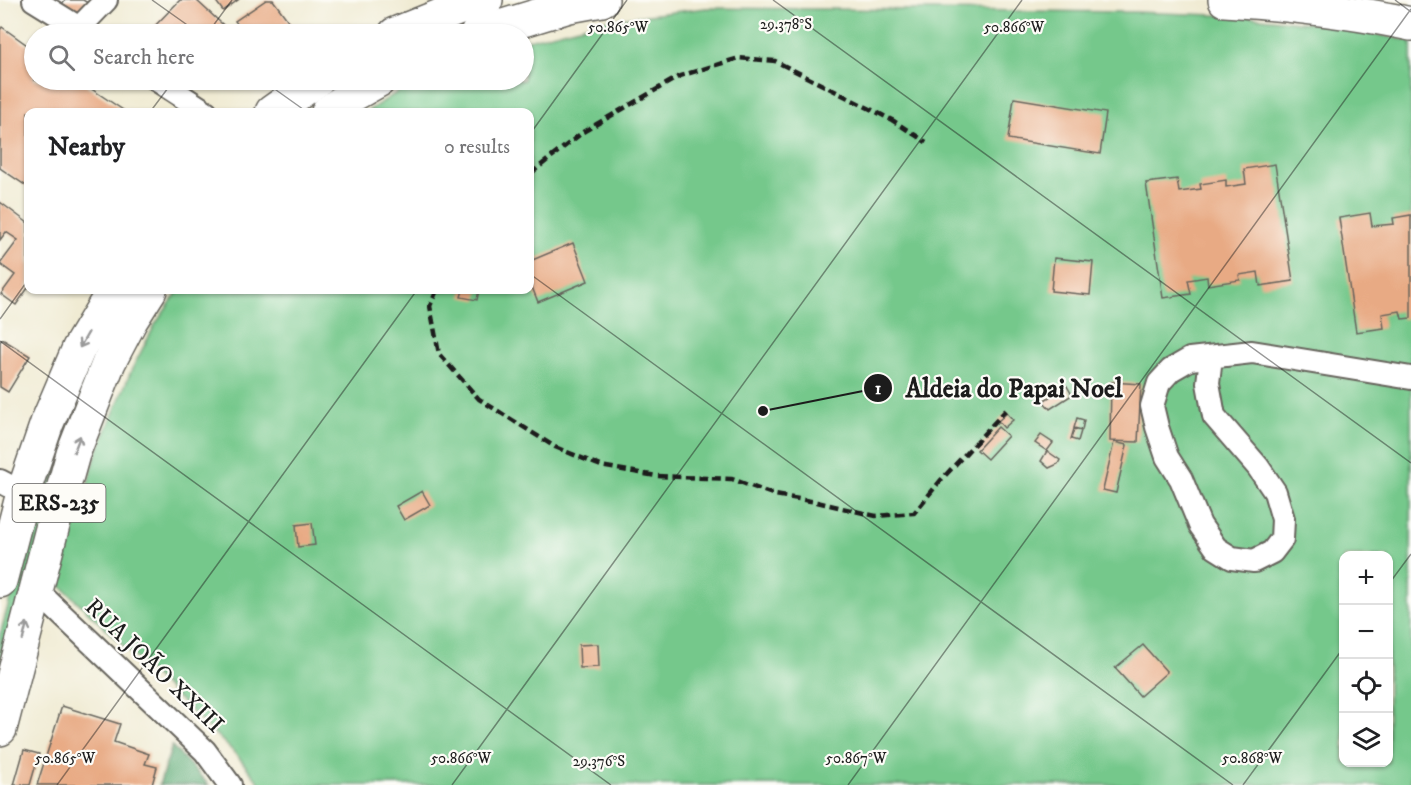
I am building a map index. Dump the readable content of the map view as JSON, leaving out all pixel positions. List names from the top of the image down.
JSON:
{
  "streets": {
    "main road": ["ERS-235"],
    "street": ["RUA JOÃO XXIII"]
  },
  "crossings": [
    ["ERS-235", "RUA JOÃO XXIII"]
  ],
  "places": ["Aldeia do Papai Noel"],
  "page": {
    "search": "Search here",
    "heading": ["Nearby", "0 results"],
    "map_buttons": ["+", "−"]
  },
  "coordinates": [
    "29.378°S",
    "50.865°W",
    "50.866°W",
    "50.867°W",
    "50.868°W",
    "29.376°S"
  ]
}
